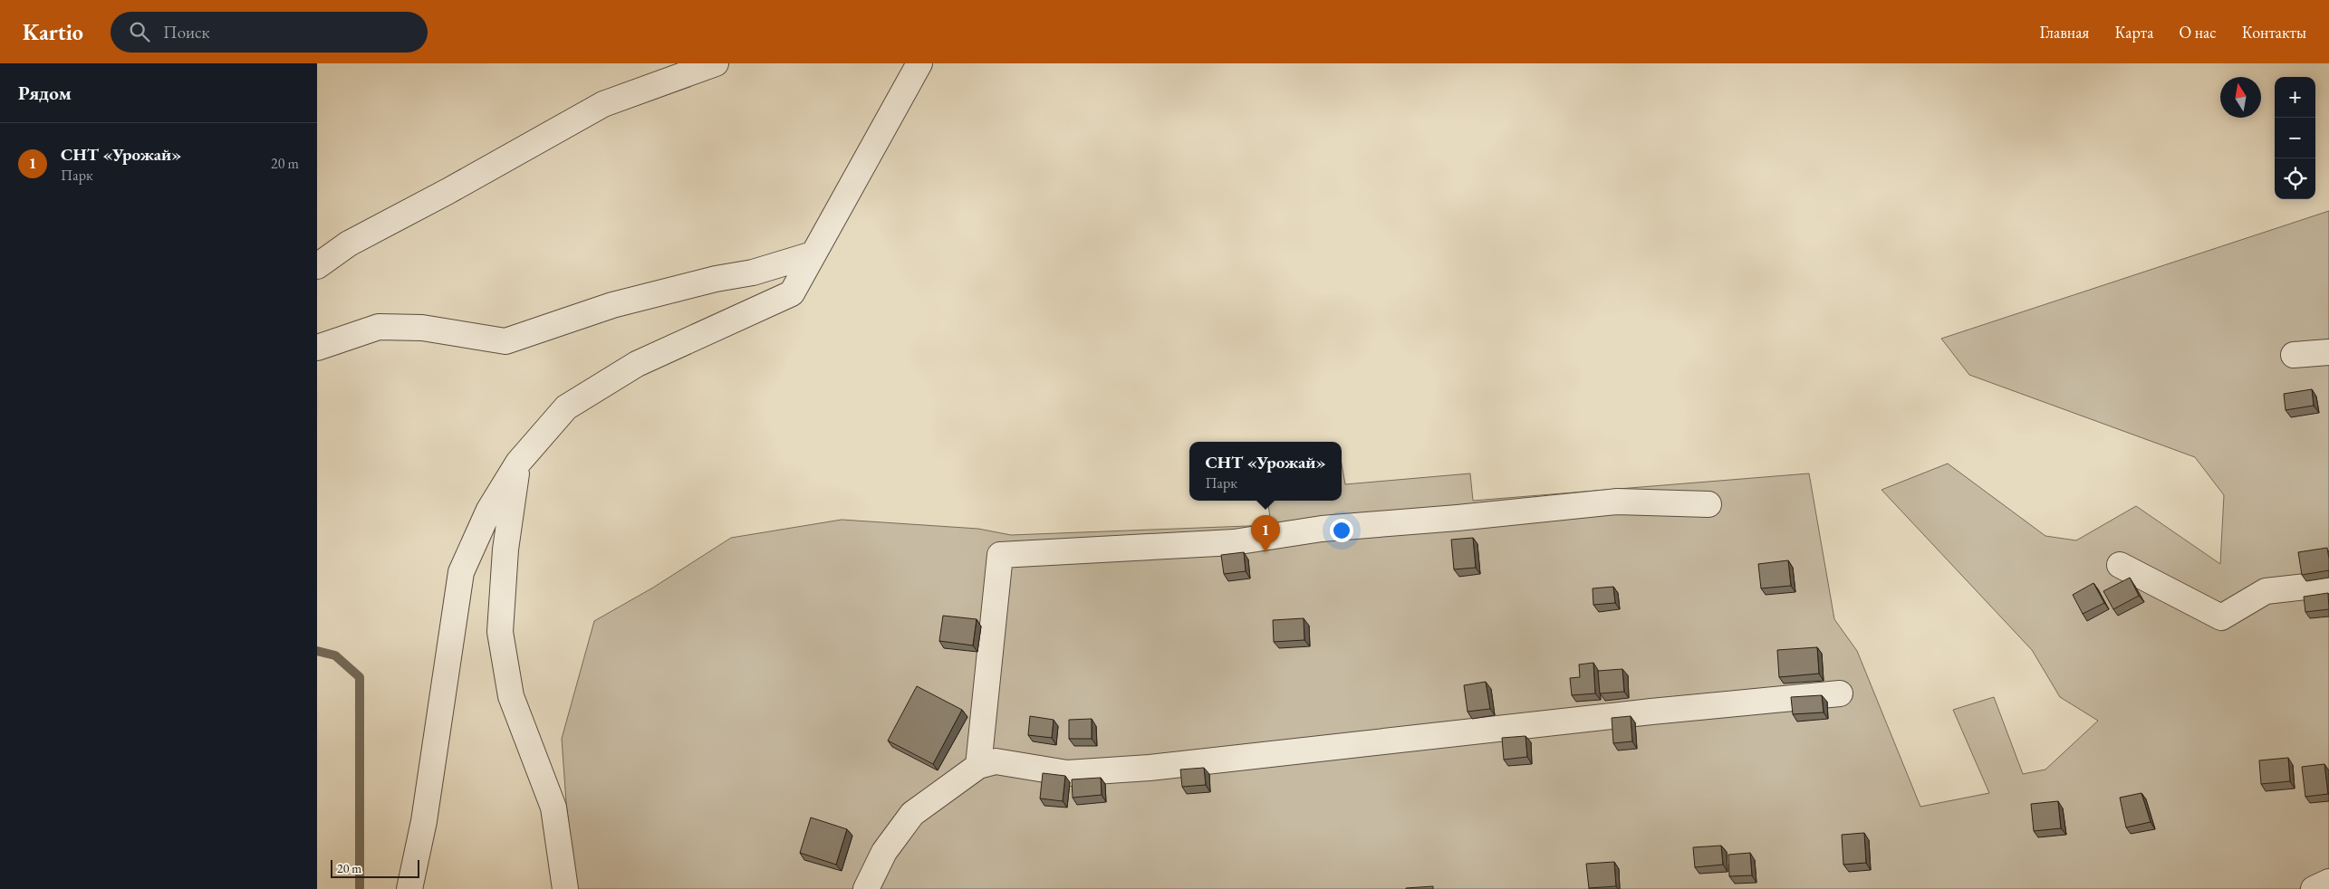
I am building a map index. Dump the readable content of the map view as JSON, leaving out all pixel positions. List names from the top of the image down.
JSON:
{
  "scale_bar": "20 m",
  "north": "top",
  "page": {
    "header": "Kartio",
    "search": "Поиск",
    "nav": [
      "Главная",
      "Карта",
      "О нас",
      "Контакты"
    ],
    "heading": "Рядом",
    "map_buttons": ["+", "−"],
    "list": [
      {
        "mark": "1",
        "name": "СНТ «Урожай»",
        "note": "Парк",
        "value": "20 m"
      }
    ],
    "popup": ["СНТ «Урожай»", "Парк"],
    "pins": "1",
    "scale": "20 m"
  }
}
